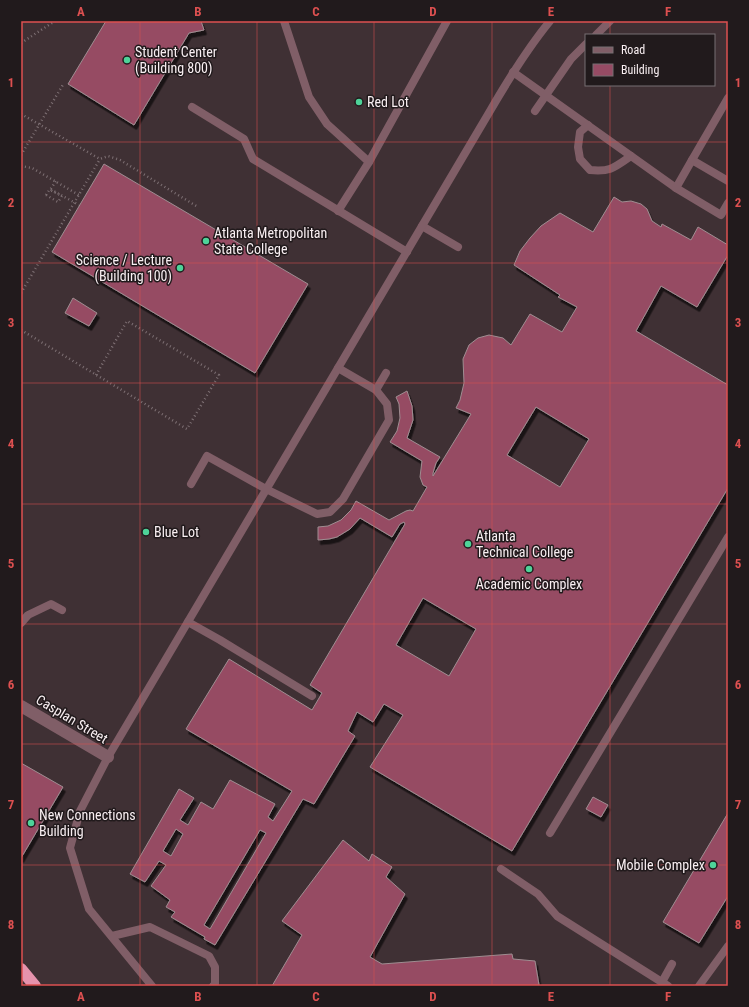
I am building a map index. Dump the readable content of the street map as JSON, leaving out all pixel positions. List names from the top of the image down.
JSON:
{
  "streets": {
    "street": ["Casplan Street"]
  },
  "places": [
    "Student Center (Building 800)",
    "Red Lot",
    "Atlanta Metropolitan State College",
    "Science / Lecture (Building 100)",
    "Blue Lot",
    "Atlanta Technical College",
    "Academic Complex",
    "New Connections Building",
    "Mobile Complex"
  ],
  "legend": ["Road", "Building"],
  "grid": {
    "columns": [
      "A",
      "B",
      "C",
      "D",
      "E",
      "F"
    ],
    "rows": [
      "1",
      "2",
      "3",
      "4",
      "5",
      "6",
      "7",
      "8"
    ]
  }
}
